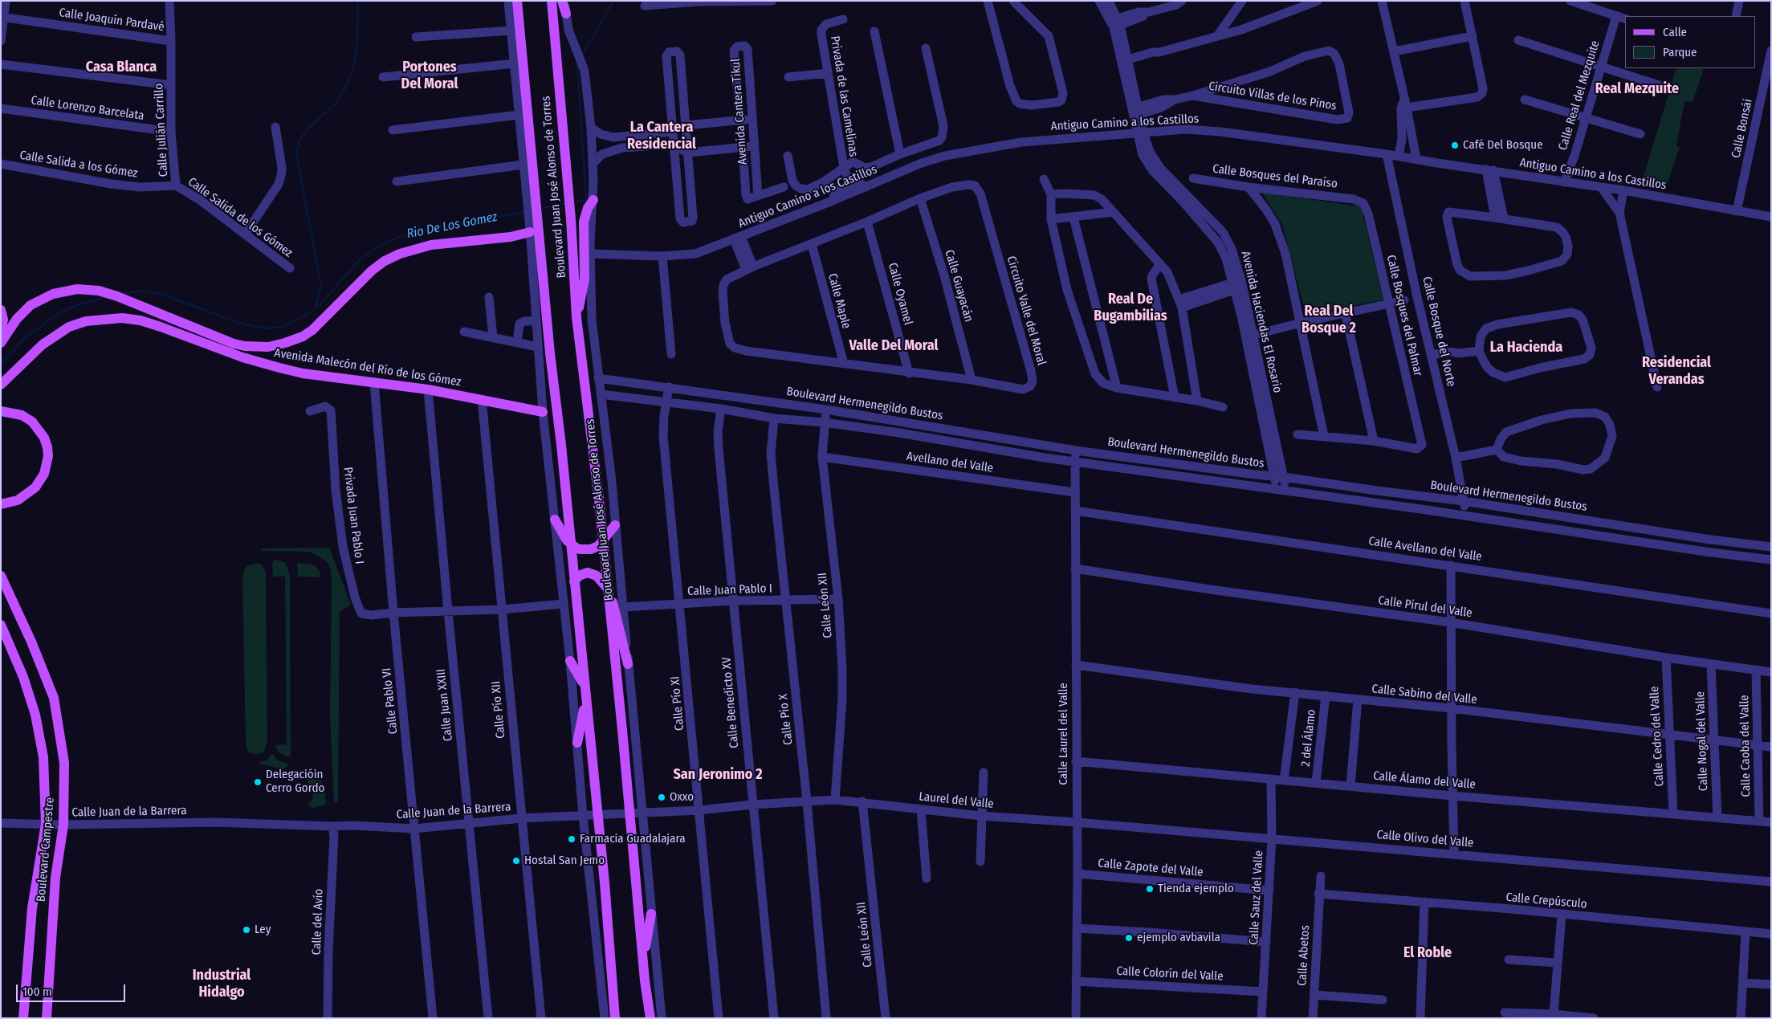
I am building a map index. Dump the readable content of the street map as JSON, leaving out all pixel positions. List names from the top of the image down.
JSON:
{
  "streets": {
    "main road": ["Boulevard Juan José Alonso de Torres", "Avenida Malecón del Río de los Gómez", "Boulevard Campestre"],
    "street": [
      "Calle Joaquín Pardavé",
      "Calle Real del Mezquite",
      "Privada de las Camelinas",
      "Circuito Villas de los Pinos",
      "Calle Lorenzo Barcelata",
      "Avenida Cantera Tikul",
      "Antiguo Camino a los Castillos",
      "Calle Bonsái",
      "Calle Julián Carrillo",
      "Calle Salida a los Gómez",
      "Calle Bosques del Paraíso",
      "Calle Salida de los Gómez",
      "Calle Guayacán",
      "Calle Oyamel",
      "Calle Maple",
      "Circuito Valle del Moral",
      "Calle Bosques del Palmar",
      "Avenida Haciendas El Rosario",
      "Calle Bosque del Norte",
      "Boulevard Hermenegildo Bustos",
      "Avellano del Valle",
      "Privada Juan Pablo I",
      "Calle Avellano del Valle",
      "Calle Juan Pablo I",
      "Calle León XII",
      "Calle Pirul del Valle",
      "Calle Sabino del Valle",
      "Calle Pablo VI",
      "Calle Benedicto XV",
      "Calle Pío XI",
      "Calle Juan XXIII",
      "Calle Pío XII",
      "Calle Pío X",
      "Calle Laurel del Valle",
      "Calle Cedro del Valle",
      "2 del Álamo",
      "Calle Nogal del Valle",
      "Calle Caoba del Valle",
      "Calle Álamo del Valle",
      "Laurel del Valle",
      "Calle Juan de la Barrera",
      "Calle Olivo del Valle",
      "Calle Zapote del Valle",
      "Calle Sauz del Valle",
      "Calle Crepúsculo",
      "Calle del Avío",
      "Calle Abetos",
      "Calle Colorín del Valle"
    ]
  },
  "crossings": [
    ["Calle Joaquín Pardavé", "Calle Julián Carrillo"],
    ["Calle Real del Mezquite", "Antiguo Camino a los Castillos"],
    ["Circuito Villas de los Pinos", "Avenida Haciendas El Rosario"],
    ["Calle Lorenzo Barcelata", "Calle Julián Carrillo"],
    ["Antiguo Camino a los Castillos", "Calle Bonsái"],
    ["Antiguo Camino a los Castillos", "Boulevard Juan José Alonso de Torres"],
    ["Antiguo Camino a los Castillos", "Avenida Haciendas El Rosario"],
    ["Antiguo Camino a los Castillos", "Calle Bosque del Norte"],
    ["Calle Julián Carrillo", "Calle Salida a los Gómez"],
    ["Calle Julián Carrillo", "Calle Salida de los Gómez"],
    ["Calle Salida a los Gómez", "Calle Salida de los Gómez"],
    ["Calle Bosques del Paraíso", "Calle Bosques del Palmar"],
    ["Boulevard Juan José Alonso de Torres", "Avenida Malecón del Río de los Gómez"],
    ["Boulevard Juan José Alonso de Torres", "Boulevard Hermenegildo Bustos"],
    ["Boulevard Juan José Alonso de Torres", "Calle Juan Pablo I"],
    ["Boulevard Juan José Alonso de Torres", "Calle Juan de la Barrera"],
    ["Calle Guayacán", "Circuito Valle del Moral"],
    ["Calle Oyamel", "Circuito Valle del Moral"],
    ["Calle Maple", "Circuito Valle del Moral"],
    ["Avenida Haciendas El Rosario", "Boulevard Hermenegildo Bustos"],
    ["Calle Bosque del Norte", "Boulevard Hermenegildo Bustos"],
    ["Avenida Malecón del Río de los Gómez", "Calle Pablo VI"],
    ["Avenida Malecón del Río de los Gómez", "Calle Juan XXIII"],
    ["Avenida Malecón del Río de los Gómez", "Calle Pío XII"],
    ["Boulevard Hermenegildo Bustos", "Calle León XII"],
    ["Boulevard Hermenegildo Bustos", "Calle Benedicto XV"],
    ["Boulevard Hermenegildo Bustos", "Calle Pío XI"],
    ["Boulevard Hermenegildo Bustos", "Calle Pío X"],
    ["Boulevard Hermenegildo Bustos", "Calle Laurel del Valle"],
    ["Avellano del Valle", "Calle León XII"],
    ["Avellano del Valle", "Calle Laurel del Valle"],
    ["Privada Juan Pablo I", "Calle Pablo VI"],
    ["Calle Avellano del Valle", "Calle Laurel del Valle"],
    ["Calle Juan Pablo I", "Calle León XII"],
    ["Calle Juan Pablo I", "Calle Benedicto XV"],
    ["Calle Juan Pablo I", "Calle Pío XI"],
    ["Calle Juan Pablo I", "Calle Pío X"],
    ["Calle León XII", "Laurel del Valle"],
    ["Calle León XII", "Calle Juan de la Barrera"],
    ["Calle Pirul del Valle", "Calle Laurel del Valle"],
    ["Calle Pirul del Valle", "Calle Cedro del Valle"],
    ["Calle Pirul del Valle", "Calle Nogal del Valle"],
    ["Calle Pirul del Valle", "Calle Caoba del Valle"],
    ["Calle Sabino del Valle", "Calle Laurel del Valle"],
    ["Calle Sabino del Valle", "Calle Cedro del Valle"],
    ["Calle Sabino del Valle", "2 del Álamo"],
    ["Calle Sabino del Valle", "Calle Nogal del Valle"],
    ["Calle Sabino del Valle", "Calle Caoba del Valle"],
    ["Calle Pablo VI", "Calle Juan de la Barrera"],
    ["Calle Benedicto XV", "Calle Juan de la Barrera"],
    ["Calle Pío XI", "Calle Juan de la Barrera"],
    ["Calle Juan XXIII", "Calle Juan de la Barrera"],
    ["Calle Pío XII", "Calle Juan de la Barrera"],
    ["Calle Pío X", "Calle Juan de la Barrera"],
    ["Calle Laurel del Valle", "Calle Álamo del Valle"],
    ["Calle Laurel del Valle", "Laurel del Valle"],
    ["Calle Laurel del Valle", "Calle Olivo del Valle"],
    ["Calle Laurel del Valle", "Calle Zapote del Valle"],
    ["Calle Laurel del Valle", "Calle Colorín del Valle"],
    ["Calle Cedro del Valle", "Calle Álamo del Valle"],
    ["2 del Álamo", "Calle Álamo del Valle"],
    ["Calle Nogal del Valle", "Calle Álamo del Valle"],
    ["Calle Caoba del Valle", "Calle Álamo del Valle"],
    ["Calle Álamo del Valle", "Calle Sauz del Valle"],
    ["Laurel del Valle", "Calle Juan de la Barrera"],
    ["Laurel del Valle", "Calle Olivo del Valle"],
    ["Calle Juan de la Barrera", "Boulevard Campestre"],
    ["Calle Juan de la Barrera", "Calle del Avío"],
    ["Calle Olivo del Valle", "Calle Sauz del Valle"],
    ["Calle Zapote del Valle", "Calle Sauz del Valle"],
    ["Calle Sauz del Valle", "Calle Colorín del Valle"],
    ["Calle Crepúsculo", "Calle Abetos"]
  ],
  "districts": [
    "Casa Blanca",
    "Portones Del Moral",
    "Real Mezquite",
    "La Cantera Residencial",
    "Real De Bugambilias",
    "Real Del Bosque 2",
    "Valle Del Moral",
    "La Hacienda",
    "Residencial Verandas",
    "San Jeronimo 2",
    "El Roble",
    "Industrial Hidalgo"
  ],
  "water": ["Rio De Los Gomez"],
  "places": [
    "Café Del Bosque",
    "Delegacióin Cerro Gordo",
    "Oxxo",
    "Farmacia Guadalajara",
    "Hostal San Jemo",
    "Tienda ejemplo",
    "Ley",
    "ejemplo avbavila"
  ],
  "legend": ["Calle", "Parque"],
  "scale_bar": "100 m"
}
